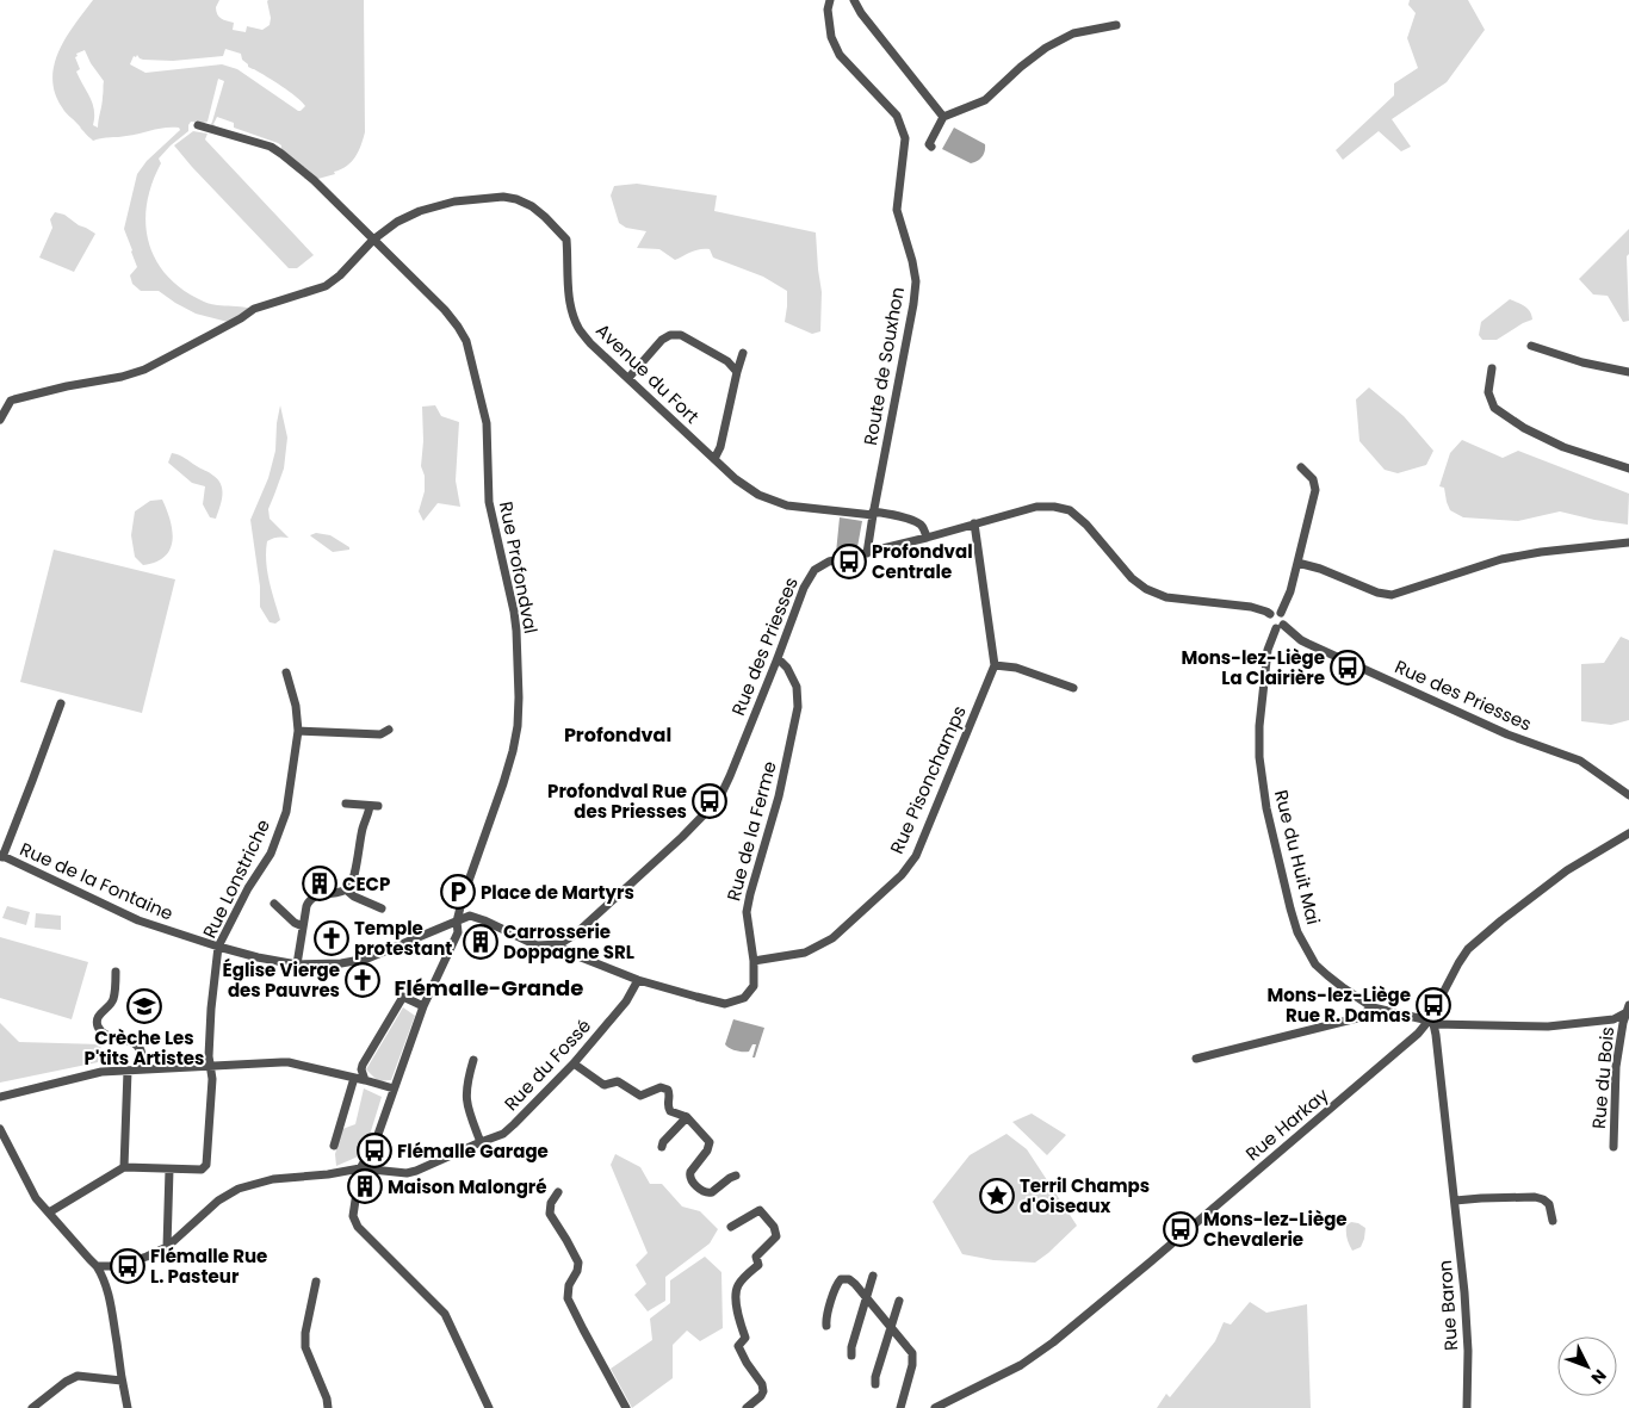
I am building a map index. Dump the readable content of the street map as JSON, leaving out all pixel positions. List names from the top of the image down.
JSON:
{
  "streets": {
    "street": [
      "Route de Souxhon",
      "Avenue du Fort",
      "Rue Profondval",
      "Rue des Priesses",
      "Rue Pisonchamps",
      "Rue de la Ferme",
      "Rue du Huit Mai",
      "Rue Lonstriche",
      "Rue de la Fontaine",
      "Rue du Fossé",
      "Rue du Bois",
      "Rue Harkay",
      "Rue Baron"
    ]
  },
  "crossings": [
    ["Route de Souxhon", "Avenue du Fort"],
    ["Route de Souxhon", "Rue des Priesses"],
    ["Avenue du Fort", "Rue Profondval"],
    ["Avenue du Fort", "Rue des Priesses"],
    ["Rue Profondval", "Rue de la Fontaine"],
    ["Rue Profondval", "Rue du Fossé"],
    ["Rue des Priesses", "Rue de la Ferme"],
    ["Rue des Priesses", "Rue du Huit Mai"],
    ["Rue Pisonchamps", "Rue de la Ferme"],
    ["Rue de la Ferme", "Rue du Fossé"],
    ["Rue du Huit Mai", "Rue du Bois"],
    ["Rue du Huit Mai", "Rue Harkay"],
    ["Rue du Huit Mai", "Rue Baron"],
    ["Rue Lonstriche", "Rue de la Fontaine"],
    ["Rue Harkay", "Rue Baron"]
  ],
  "districts": ["Profondval", "Flémalle-Grande"],
  "places": {
    "bus stop": [
      "Profondval Centrale",
      "Mons-lez-Liège La Clairière",
      "Profondval Rue des Priesses",
      "Mons-lez-Liège Rue R. Damas",
      "Flémalle Garage",
      "Mons-lez-Liège Chevalerie",
      "Flémalle Rue L. Pasteur"
    ],
    "building": ["CECP", "Carrosserie Doppagne SRL", "Maison Malongré"],
    "parking": ["Place de Martyrs"],
    "church": ["Temple protestant", "Église Vierge des Pauvres"],
    "school or university": ["Crèche Les P'tits Artistes"],
    "place": ["Terril Champs d'Oiseaux"]
  },
  "north": "bottom right"
}
